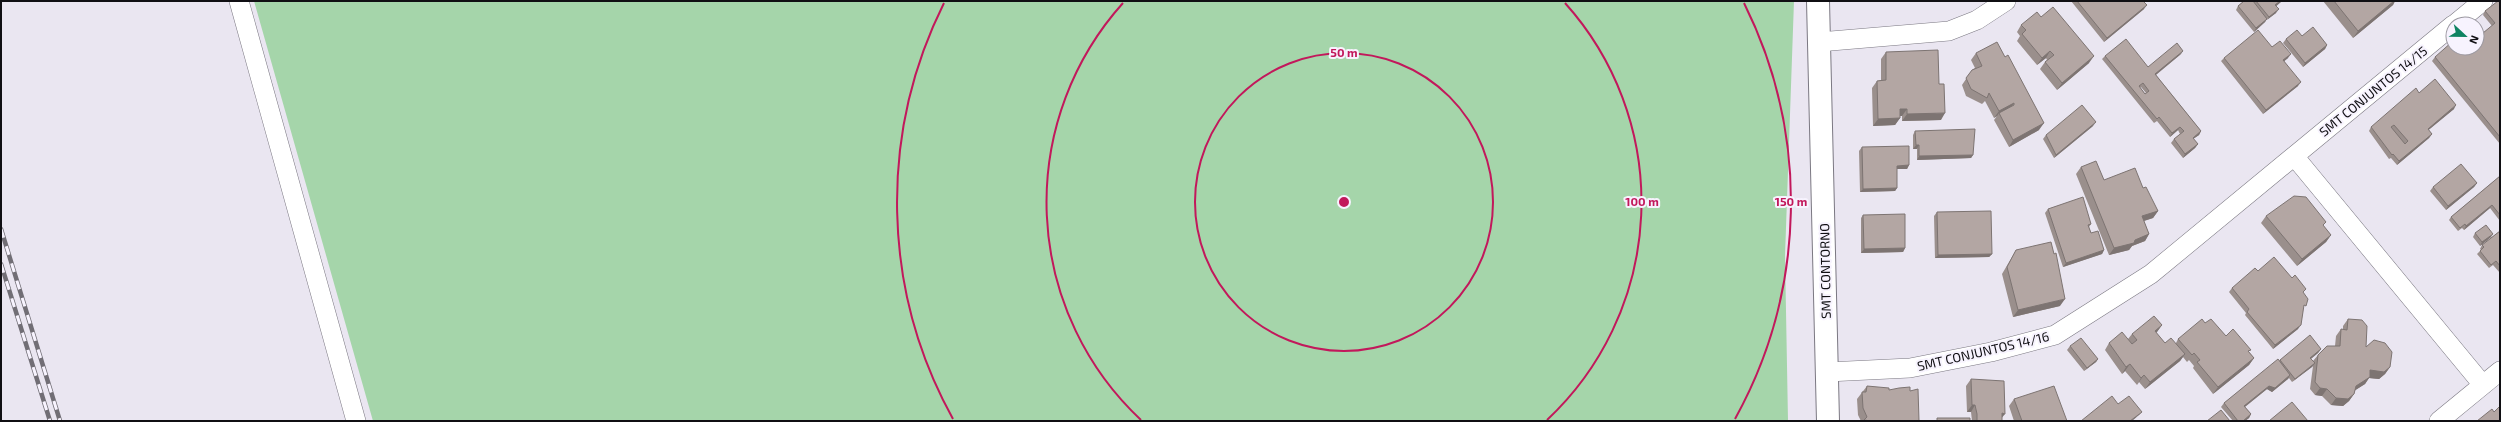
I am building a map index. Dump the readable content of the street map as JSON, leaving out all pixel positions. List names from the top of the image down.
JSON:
{
  "streets": {
    "street": ["SMT CONJUNTOS 14/15", "SMT CONTORNO", "SMT CONJUNTOS 14/16"]
  },
  "crossings": [
    ["SMT CONJUNTOS 14/15", "SMT CONJUNTOS 14/16"],
    ["SMT CONTORNO", "SMT CONJUNTOS 14/16"]
  ],
  "north": "right",
  "rings": ["50 m", "100 m", "150 m"]
}
